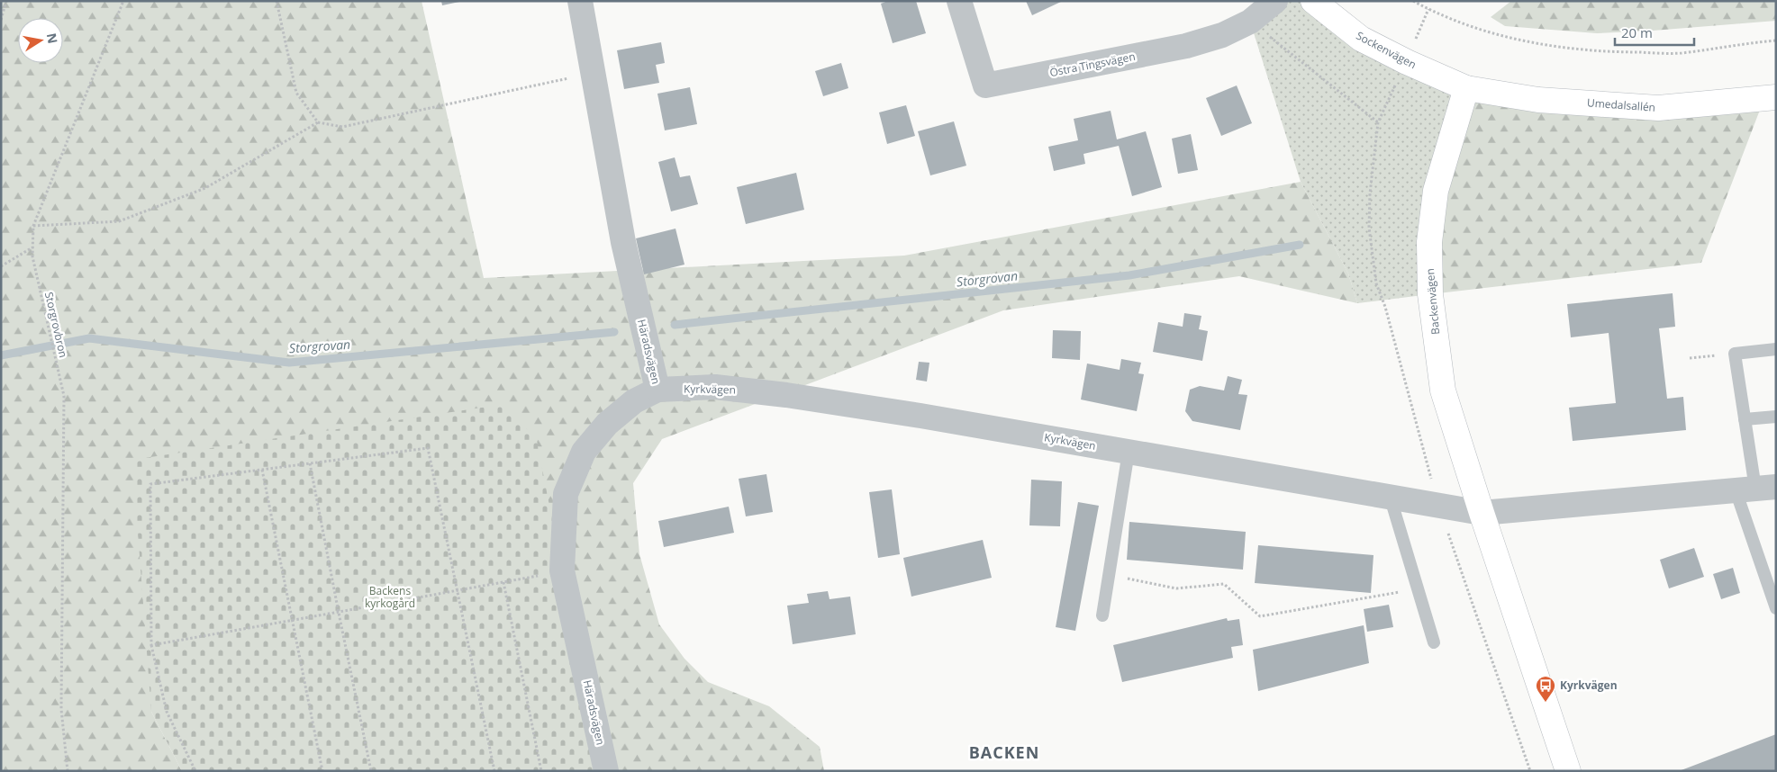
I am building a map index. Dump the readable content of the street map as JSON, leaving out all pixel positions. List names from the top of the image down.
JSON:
{
  "streets": {
    "street": [
      "Sockenvägen",
      "Östra Tingsvägen",
      "Umedalsallén",
      "Backenvägen",
      "Häradsvägen",
      "Kyrkvägen"
    ],
    "path": ["Storgrovbron"]
  },
  "crossings": [
    ["Sockenvägen", "Umedalsallén"],
    ["Sockenvägen", "Backenvägen"],
    ["Umedalsallén", "Backenvägen"],
    ["Backenvägen", "Kyrkvägen"],
    ["Häradsvägen", "Kyrkvägen"]
  ],
  "districts": ["BACKEN"],
  "water": ["Storgrovan"],
  "parks": ["Backens kyrkogård"],
  "places": {
    "bus stop": ["Kyrkvägen"]
  },
  "scale_bar": "20 m",
  "north": "right"
}
